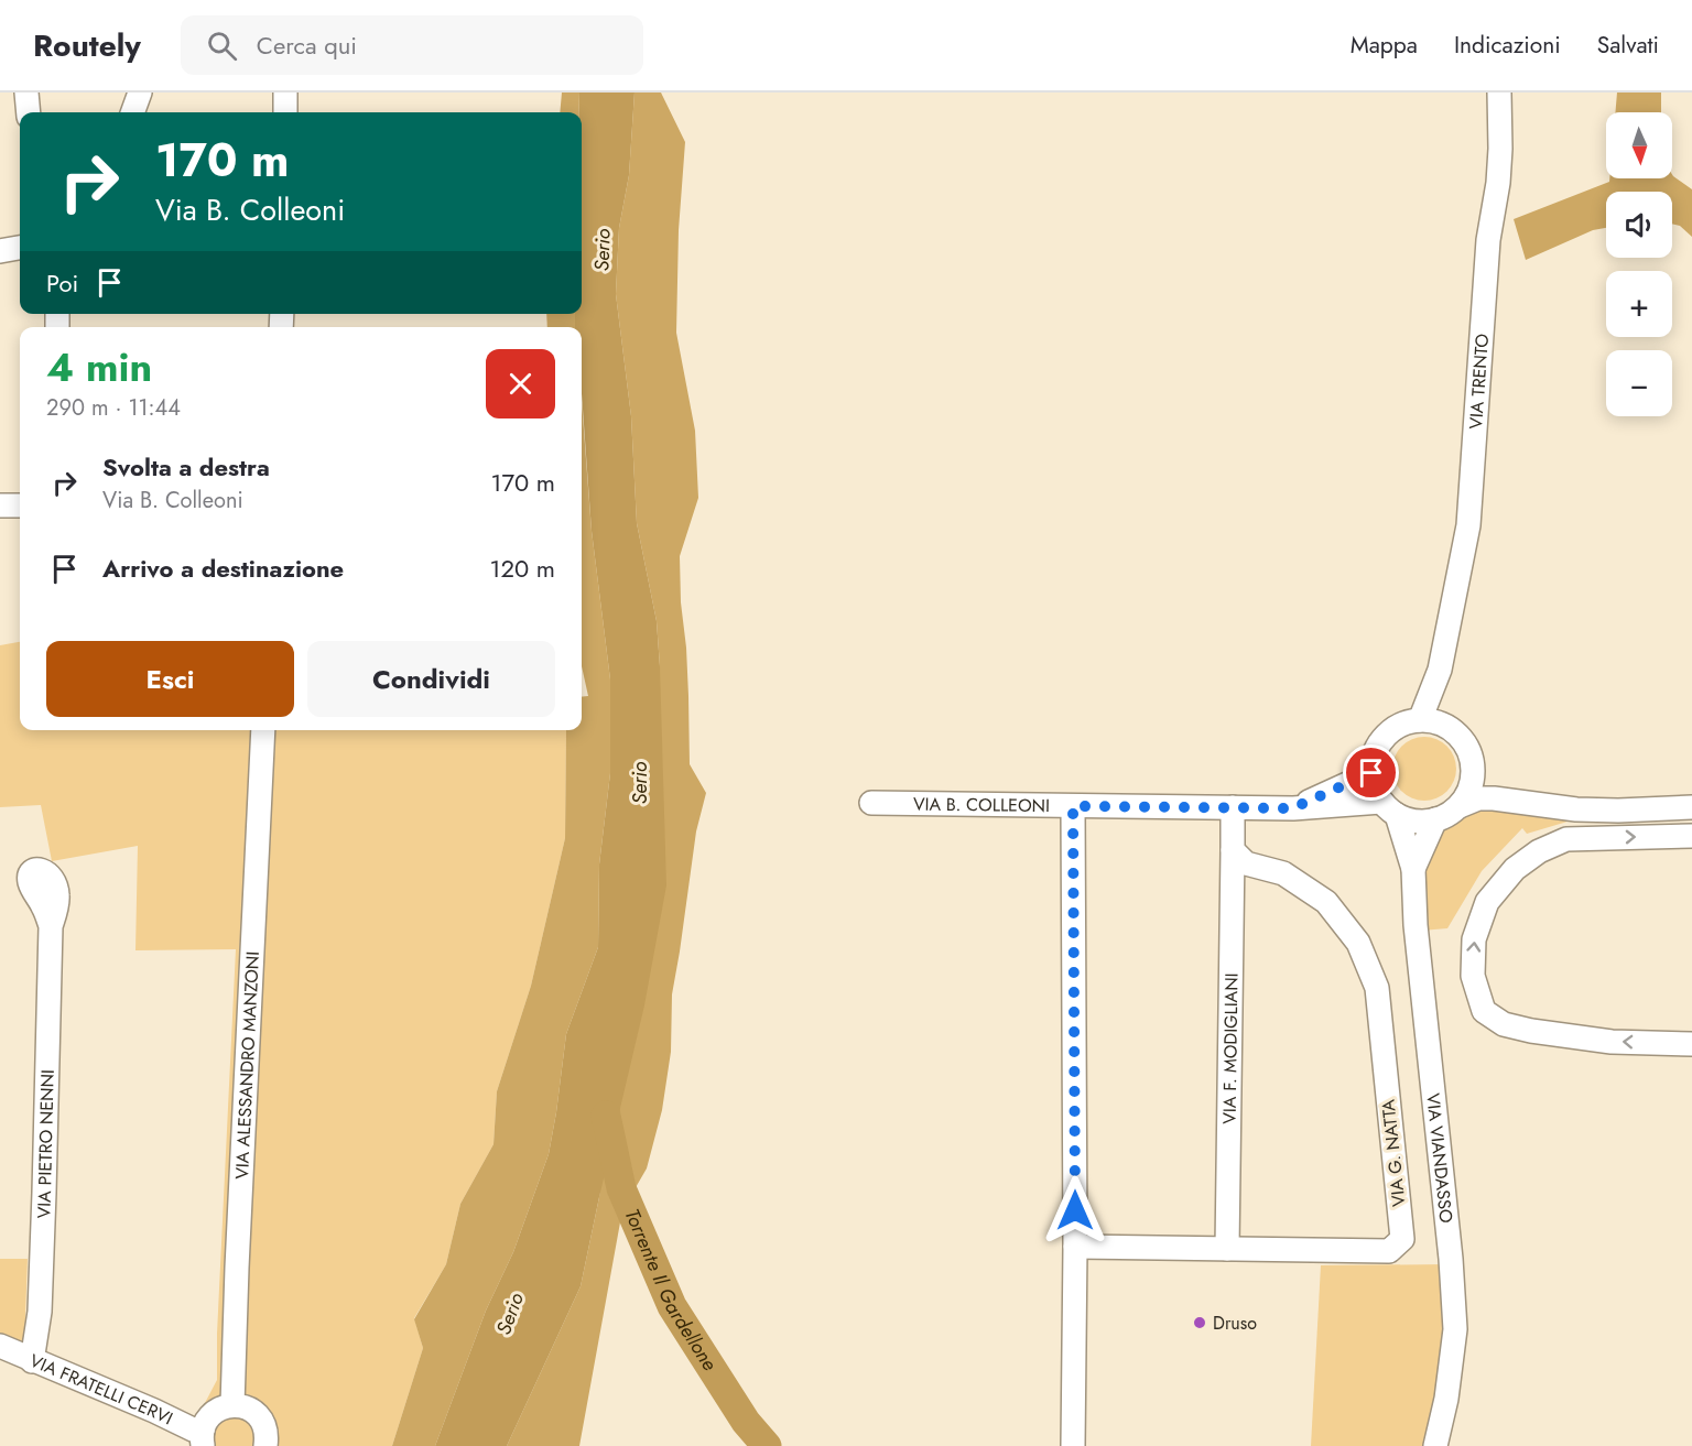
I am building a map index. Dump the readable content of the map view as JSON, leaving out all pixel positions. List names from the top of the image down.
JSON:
{
  "streets": {
    "street": [
      "VIA TRENTO",
      "VIA B. COLLEONI",
      "VIA F. MODIGLIANI",
      "VIA ALESSANDRO MANZONI",
      "VIA PIETRO NENNI",
      "VIA G. NATTA",
      "VIA VIANDASSO",
      "VIA FRATELLI CERVI"
    ]
  },
  "crossings": [
    ["VIA TRENTO", "VIA B. COLLEONI"],
    ["VIA TRENTO", "VIA VIANDASSO"],
    ["VIA B. COLLEONI", "VIA VIANDASSO"],
    ["VIA F. MODIGLIANI", "VIA G. NATTA"],
    ["VIA PIETRO NENNI", "VIA FRATELLI CERVI"]
  ],
  "water": ["Serio", "Torrente Il Gardellone"],
  "places": ["Druso"],
  "north": "bottom",
  "page": {
    "header": "Routely",
    "search": "Cerca qui",
    "nav": ["Mappa", "Indicazioni", "Salvati"],
    "map_buttons": ["+", "−"],
    "turn": ["170 m", "Via B. Colleoni"],
    "then": "Poi",
    "heading": ["4 min", "290 m · 11:44"],
    "list": [
      {
        "name": "Svolta a destra",
        "note": "Via B. Colleoni",
        "value": "170 m"
      },
      {
        "name": "Arrivo a destinazione",
        "value": "120 m"
      }
    ],
    "buttons": ["Esci", "Condividi"]
  }
}
